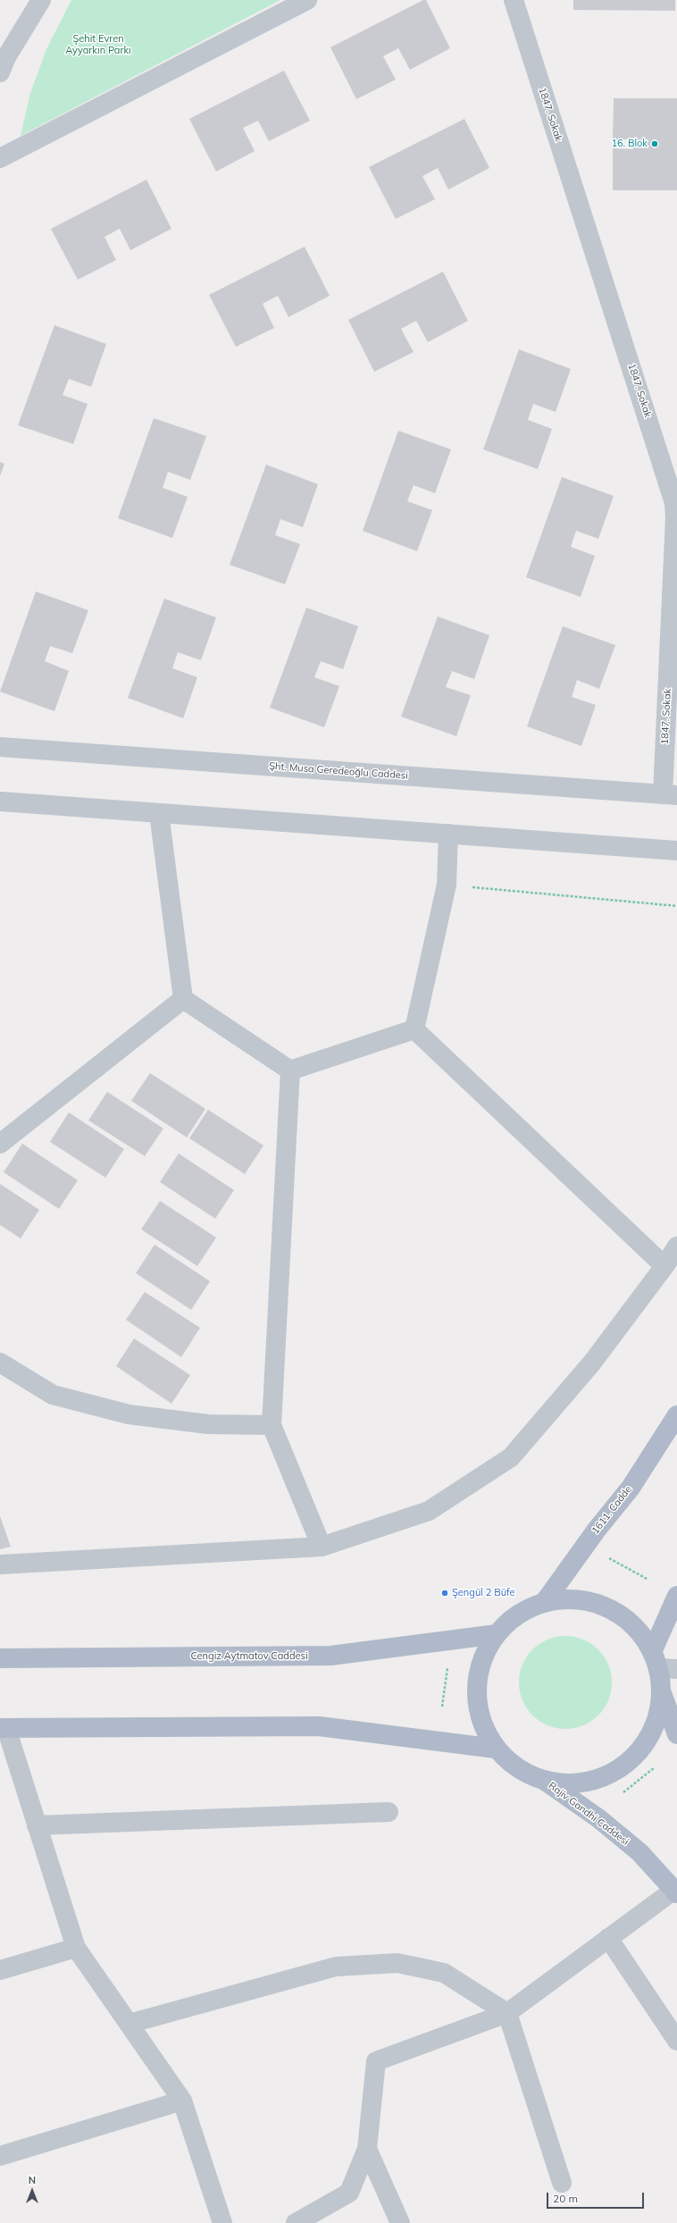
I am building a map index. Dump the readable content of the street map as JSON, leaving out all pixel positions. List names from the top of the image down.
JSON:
{
  "streets": {
    "main road": ["1611. Cadde", "Cengiz Aytmatov Caddesi", "Rajiv Gandhi Caddesi"],
    "street": ["1847. Sokak", "Şht. Musa Geredeoğlu Caddesi"]
  },
  "crossings": [
    ["1847. Sokak", "Şht. Musa Geredeoğlu Caddesi"]
  ],
  "parks": ["Şehit Evren Ayyarkın Parkı"],
  "places": ["16. Blok", "Şengül 2 Büfe"],
  "scale_bar": "20 m",
  "north": "top"
}
